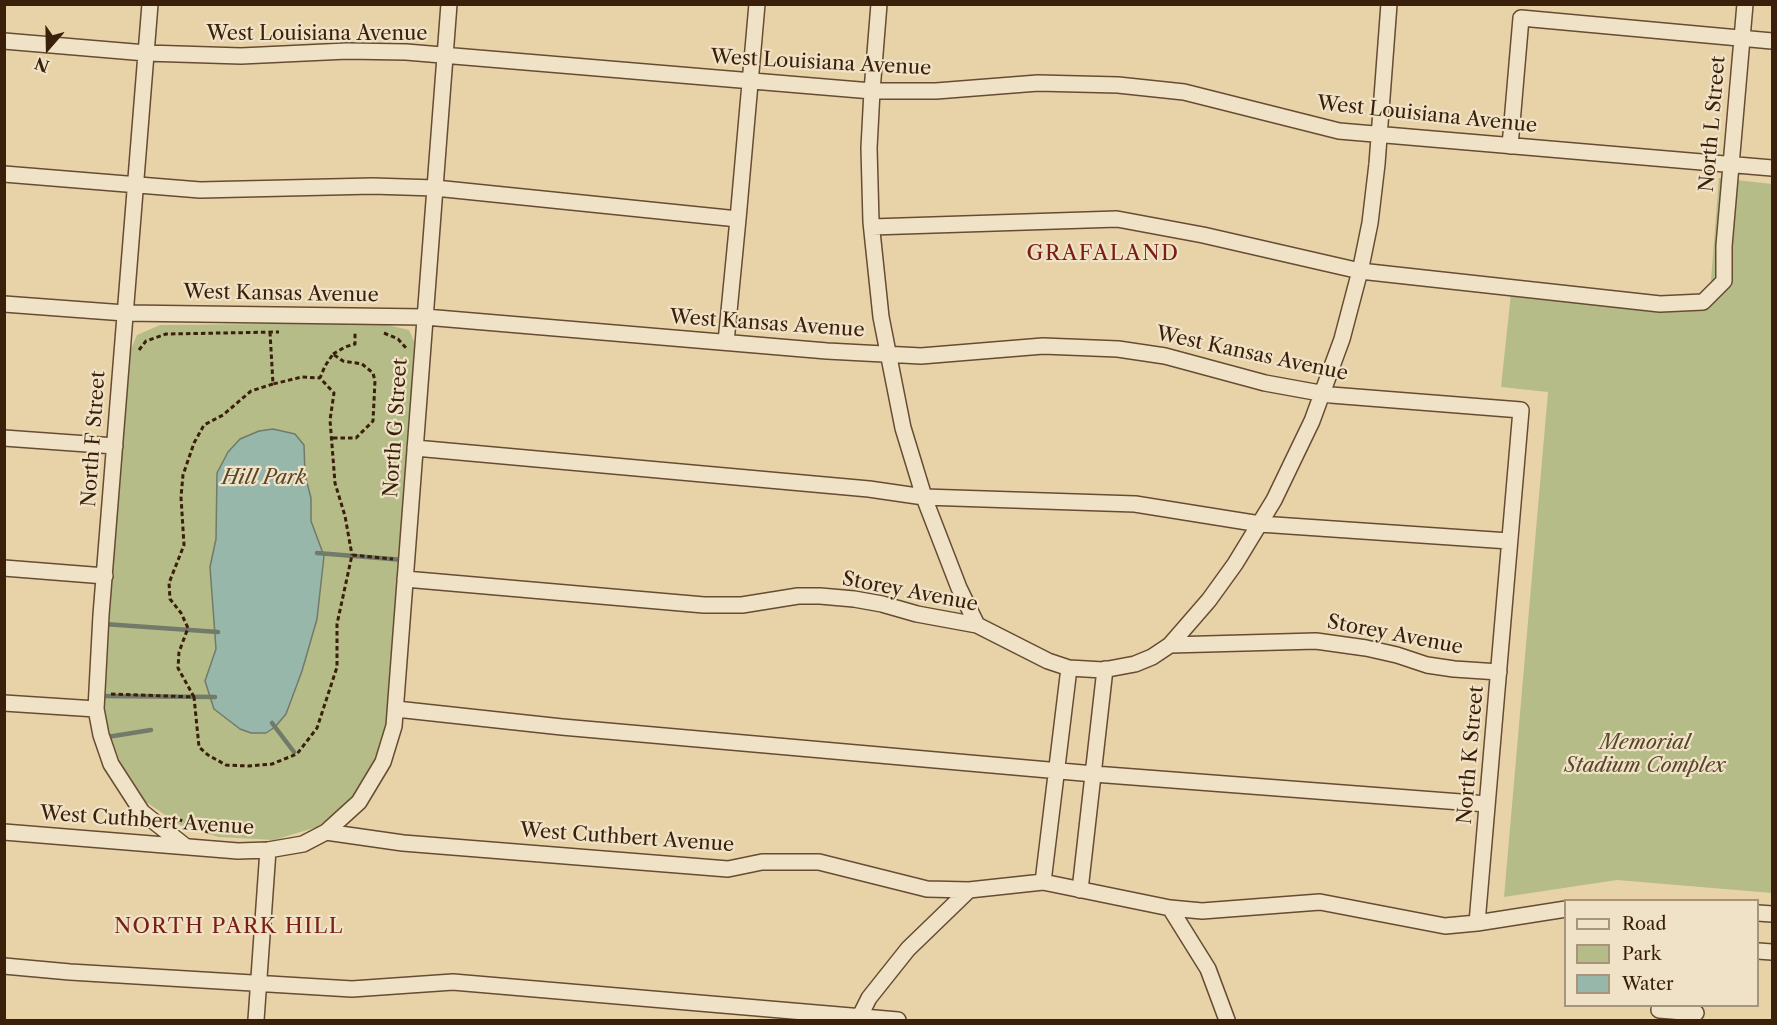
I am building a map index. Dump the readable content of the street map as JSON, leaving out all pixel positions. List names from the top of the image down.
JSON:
{
  "streets": {
    "street": [
      "West Louisiana Avenue",
      "North L Street",
      "West Kansas Avenue",
      "North G Street",
      "North F Street",
      "Storey Avenue",
      "North K Street",
      "West Cuthbert Avenue"
    ]
  },
  "crossings": [
    ["West Louisiana Avenue", "North L Street"],
    ["West Louisiana Avenue", "North G Street"],
    ["West Louisiana Avenue", "North F Street"],
    ["West Kansas Avenue", "North G Street"],
    ["West Kansas Avenue", "North F Street"],
    ["West Kansas Avenue", "North K Street"],
    ["North G Street", "Storey Avenue"],
    ["North G Street", "West Cuthbert Avenue"],
    ["North F Street", "West Cuthbert Avenue"],
    ["Storey Avenue", "North K Street"],
    ["North K Street", "West Cuthbert Avenue"]
  ],
  "districts": ["GRAFALAND", "NORTH PARK HILL"],
  "parks": ["Hill Park", "Memorial Stadium Complex"],
  "legend": ["Road", "Park", "Water"],
  "north": "bottom"
}
